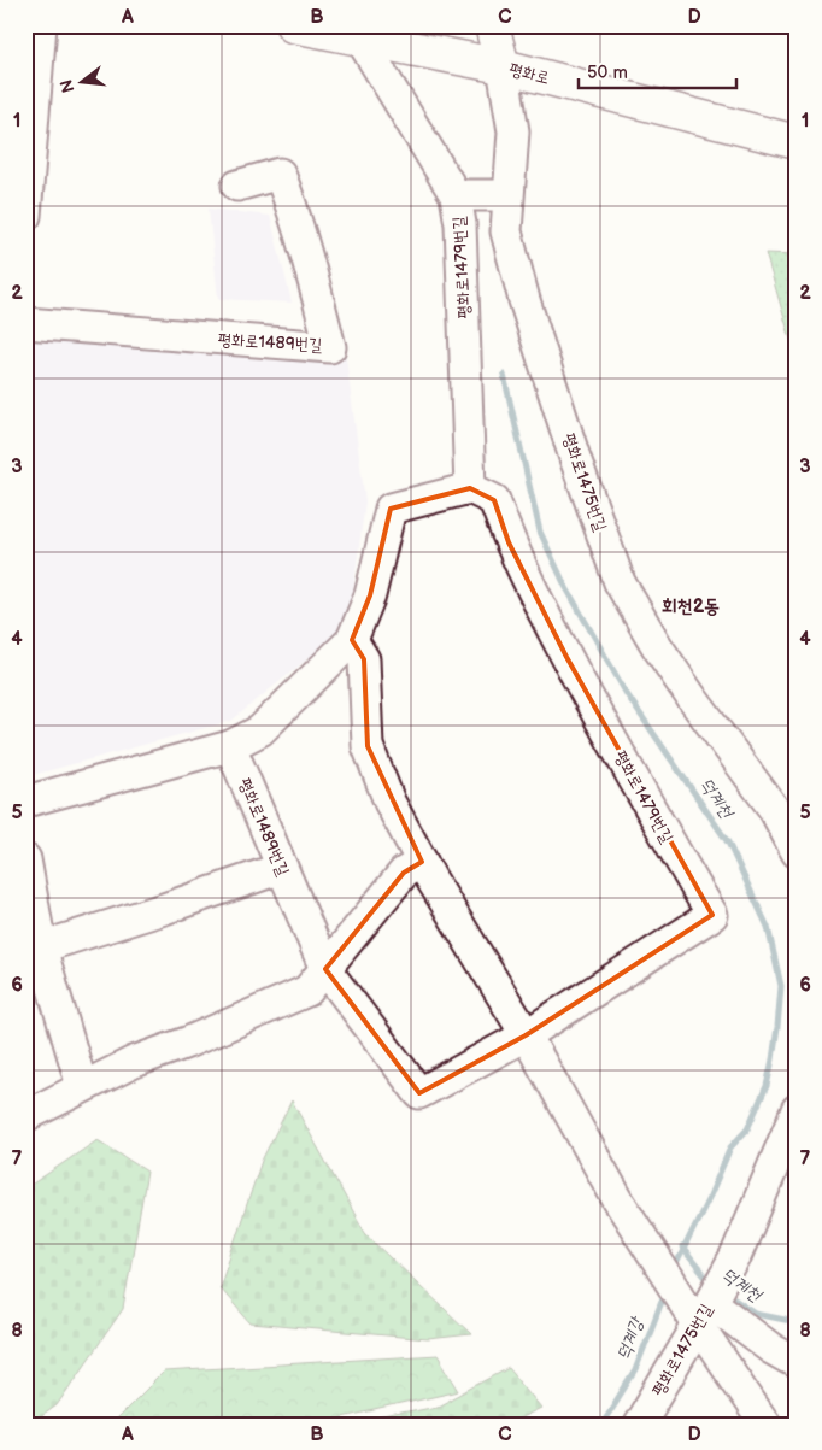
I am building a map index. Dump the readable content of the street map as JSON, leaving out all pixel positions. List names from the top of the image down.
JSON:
{
  "streets": {
    "main road": ["평화로"],
    "street": ["평화로1479번길", "평화로1489번길", "평화로1475번길"]
  },
  "crossings": [
    ["평화로", "평화로1479번길"],
    ["평화로", "평화로1475번길"],
    ["평화로1479번길", "평화로1489번길"]
  ],
  "districts": ["회천2동"],
  "water": ["덕계천", "덕계강"],
  "scale_bar": "50 m",
  "north": "left",
  "grid": {
    "columns": [
      "A",
      "B",
      "C",
      "D"
    ],
    "rows": [
      "1",
      "2",
      "3",
      "4",
      "5",
      "6",
      "7",
      "8"
    ]
  }
}
